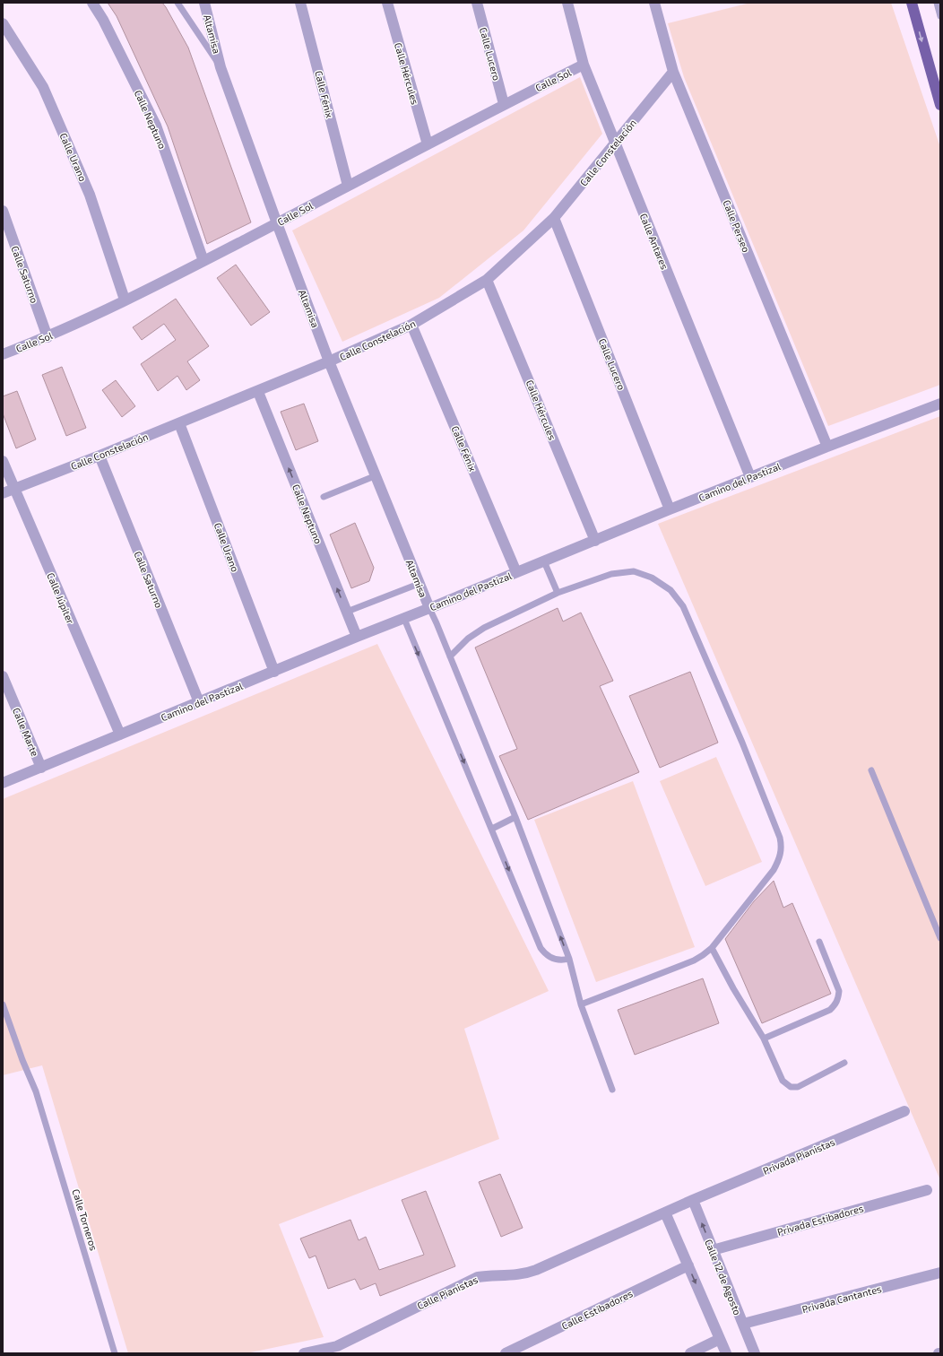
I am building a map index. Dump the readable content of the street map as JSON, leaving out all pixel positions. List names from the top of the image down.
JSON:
{
  "streets": {
    "street": [
      "Altamisa",
      "Calle Lucero",
      "Calle Hércules",
      "Calle Sol",
      "Calle Fénix",
      "Calle Neptuno",
      "Calle Constelación",
      "Calle Urano",
      "Calle Perseo",
      "Calle Antares",
      "Calle Saturno",
      "Camino del Pastizal",
      "Calle Júpiter",
      "Calle Marte",
      "Privada Pianistas",
      "Privada Estibadores",
      "Calle 12 de Agosto",
      "Calle Pianistas",
      "Privada Cantantes",
      "Calle Estibadores"
    ],
    "lane": ["Calle Torneros"]
  },
  "crossings": [
    ["Altamisa", "Calle Sol"],
    ["Altamisa", "Calle Constelación"],
    ["Altamisa", "Camino del Pastizal"],
    ["Calle Lucero", "Calle Sol"],
    ["Calle Lucero", "Calle Constelación"],
    ["Calle Lucero", "Camino del Pastizal"],
    ["Calle Hércules", "Calle Sol"],
    ["Calle Hércules", "Calle Constelación"],
    ["Calle Hércules", "Camino del Pastizal"],
    ["Calle Sol", "Calle Fénix"],
    ["Calle Sol", "Calle Neptuno"],
    ["Calle Sol", "Calle Urano"],
    ["Calle Sol", "Calle Antares"],
    ["Calle Sol", "Calle Saturno"],
    ["Calle Fénix", "Calle Constelación"],
    ["Calle Fénix", "Camino del Pastizal"],
    ["Calle Neptuno", "Calle Constelación"],
    ["Calle Neptuno", "Camino del Pastizal"],
    ["Calle Constelación", "Calle Urano"],
    ["Calle Constelación", "Calle Perseo"],
    ["Calle Constelación", "Calle Antares"],
    ["Calle Constelación", "Calle Saturno"],
    ["Calle Constelación", "Calle Júpiter"],
    ["Calle Urano", "Camino del Pastizal"],
    ["Calle Perseo", "Camino del Pastizal"],
    ["Calle Antares", "Camino del Pastizal"],
    ["Calle Saturno", "Camino del Pastizal"],
    ["Camino del Pastizal", "Calle Júpiter"],
    ["Camino del Pastizal", "Calle Marte"],
    ["Privada Pianistas", "Calle 12 de Agosto"],
    ["Privada Pianistas", "Calle Pianistas"],
    ["Privada Estibadores", "Calle 12 de Agosto"],
    ["Calle 12 de Agosto", "Calle Pianistas"],
    ["Calle 12 de Agosto", "Privada Cantantes"]
  ],
  "one_way": ["Calle Neptuno"]
}
